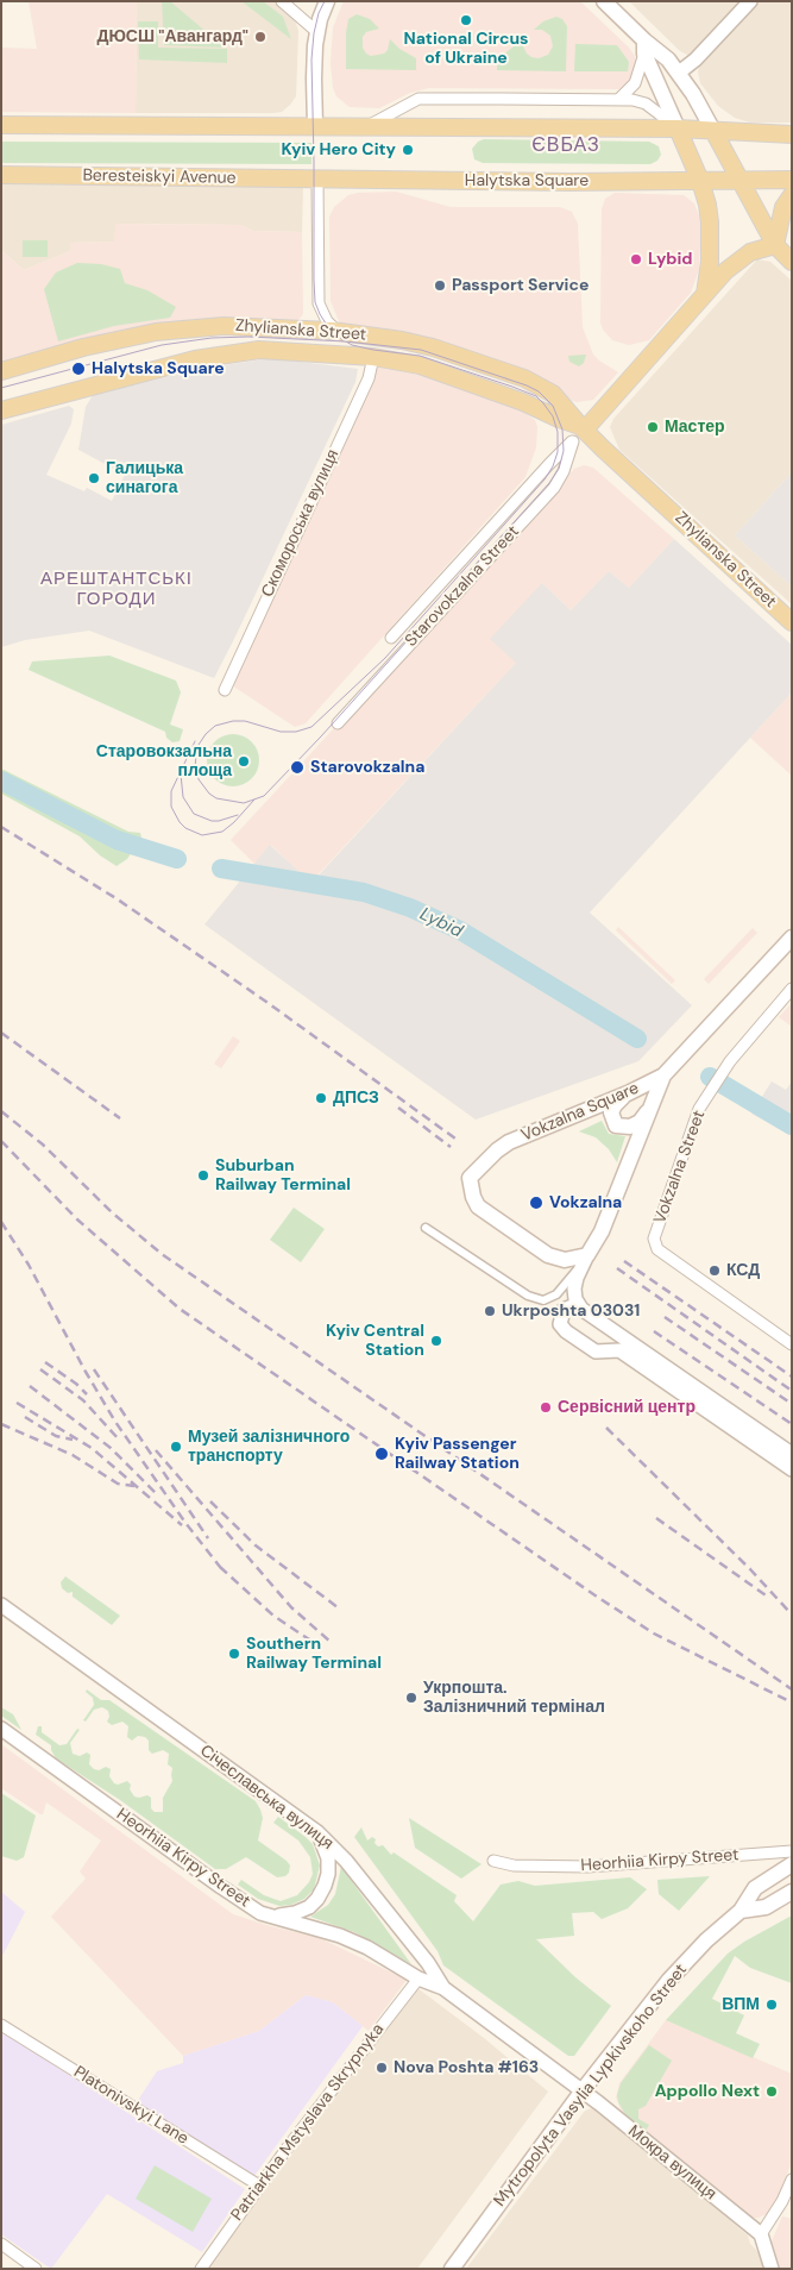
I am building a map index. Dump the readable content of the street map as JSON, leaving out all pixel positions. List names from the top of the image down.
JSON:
{
  "streets": {
    "main road": [
      "Beresteiskyi Avenue",
      "Halytska Square",
      "Zhylianska Street",
      "Starovokzalna Street",
      "Vokzalna Square",
      "Mytropolyta Vasylia Lypkivskoho Street"
    ],
    "street": [
      "Скомороська вулиця",
      "Vokzalna Street",
      "Січеславська вулиця",
      "Heorhiia Kirpy Street",
      "Platonivskyi Lane",
      "Patriarkha Mstyslava Skrypnyka",
      "Мокра вулиця"
    ]
  },
  "crossings": [
    ["Beresteiskyi Avenue", "Halytska Square"],
    ["Zhylianska Street", "Скомороська вулиця"],
    ["Zhylianska Street", "Starovokzalna Street"],
    ["Січеславська вулиця", "Heorhiia Kirpy Street"],
    ["Січеславська вулиця", "Mytropolyta Vasylia Lypkivskoho Street"],
    ["Січеславська вулиця", "Мокра вулиця"],
    ["Heorhiia Kirpy Street", "Patriarkha Mstyslava Skrypnyka"],
    ["Mytropolyta Vasylia Lypkivskoho Street", "Мокра вулиця"],
    ["Platonivskyi Lane", "Patriarkha Mstyslava Skrypnyka"]
  ],
  "districts": ["ЄВБАЗ", "АРЕШТАНТСЬКІ ГОРОДИ"],
  "water": ["Lybid"],
  "places": [
    "National Circus of Ukraine",
    "ДЮСШ \"Авангард\"",
    "Kyiv Hero City",
    "Lybid",
    "Passport Service",
    "Halytska Square",
    "Мастер",
    "Галицька синагога",
    "Старовокзальна площа",
    "Starovokzalna",
    "ДПСЗ",
    "Suburban Railway Terminal",
    "Vokzalna",
    "КСД",
    "Ukrposhta 03031",
    "Kyiv Central Station",
    "Сервісний центр",
    "Музей залізничного транспорту",
    "Kyiv Passenger Railway Station",
    "Southern Railway Terminal",
    "Укрпошта. Залізничний термінал",
    "ВПМ",
    "Nova Poshta #163",
    "Appollo Next"
  ]
}
